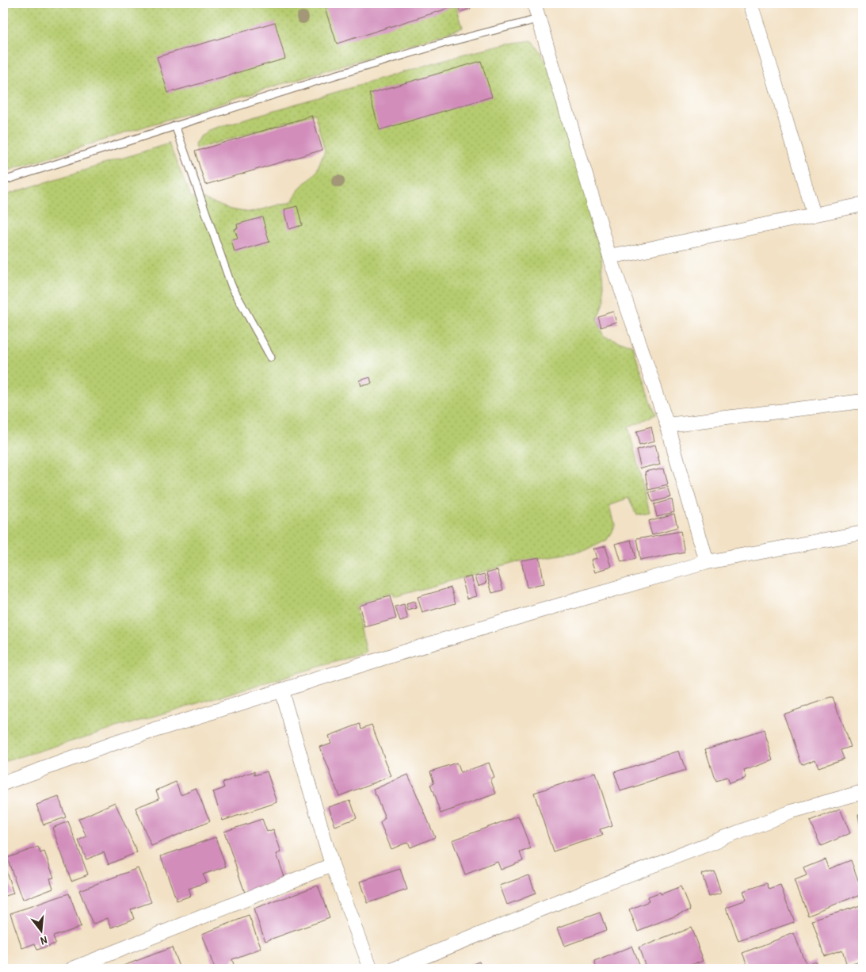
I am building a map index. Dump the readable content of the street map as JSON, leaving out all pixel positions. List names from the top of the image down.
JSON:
{
  "north": "bottom"
}
